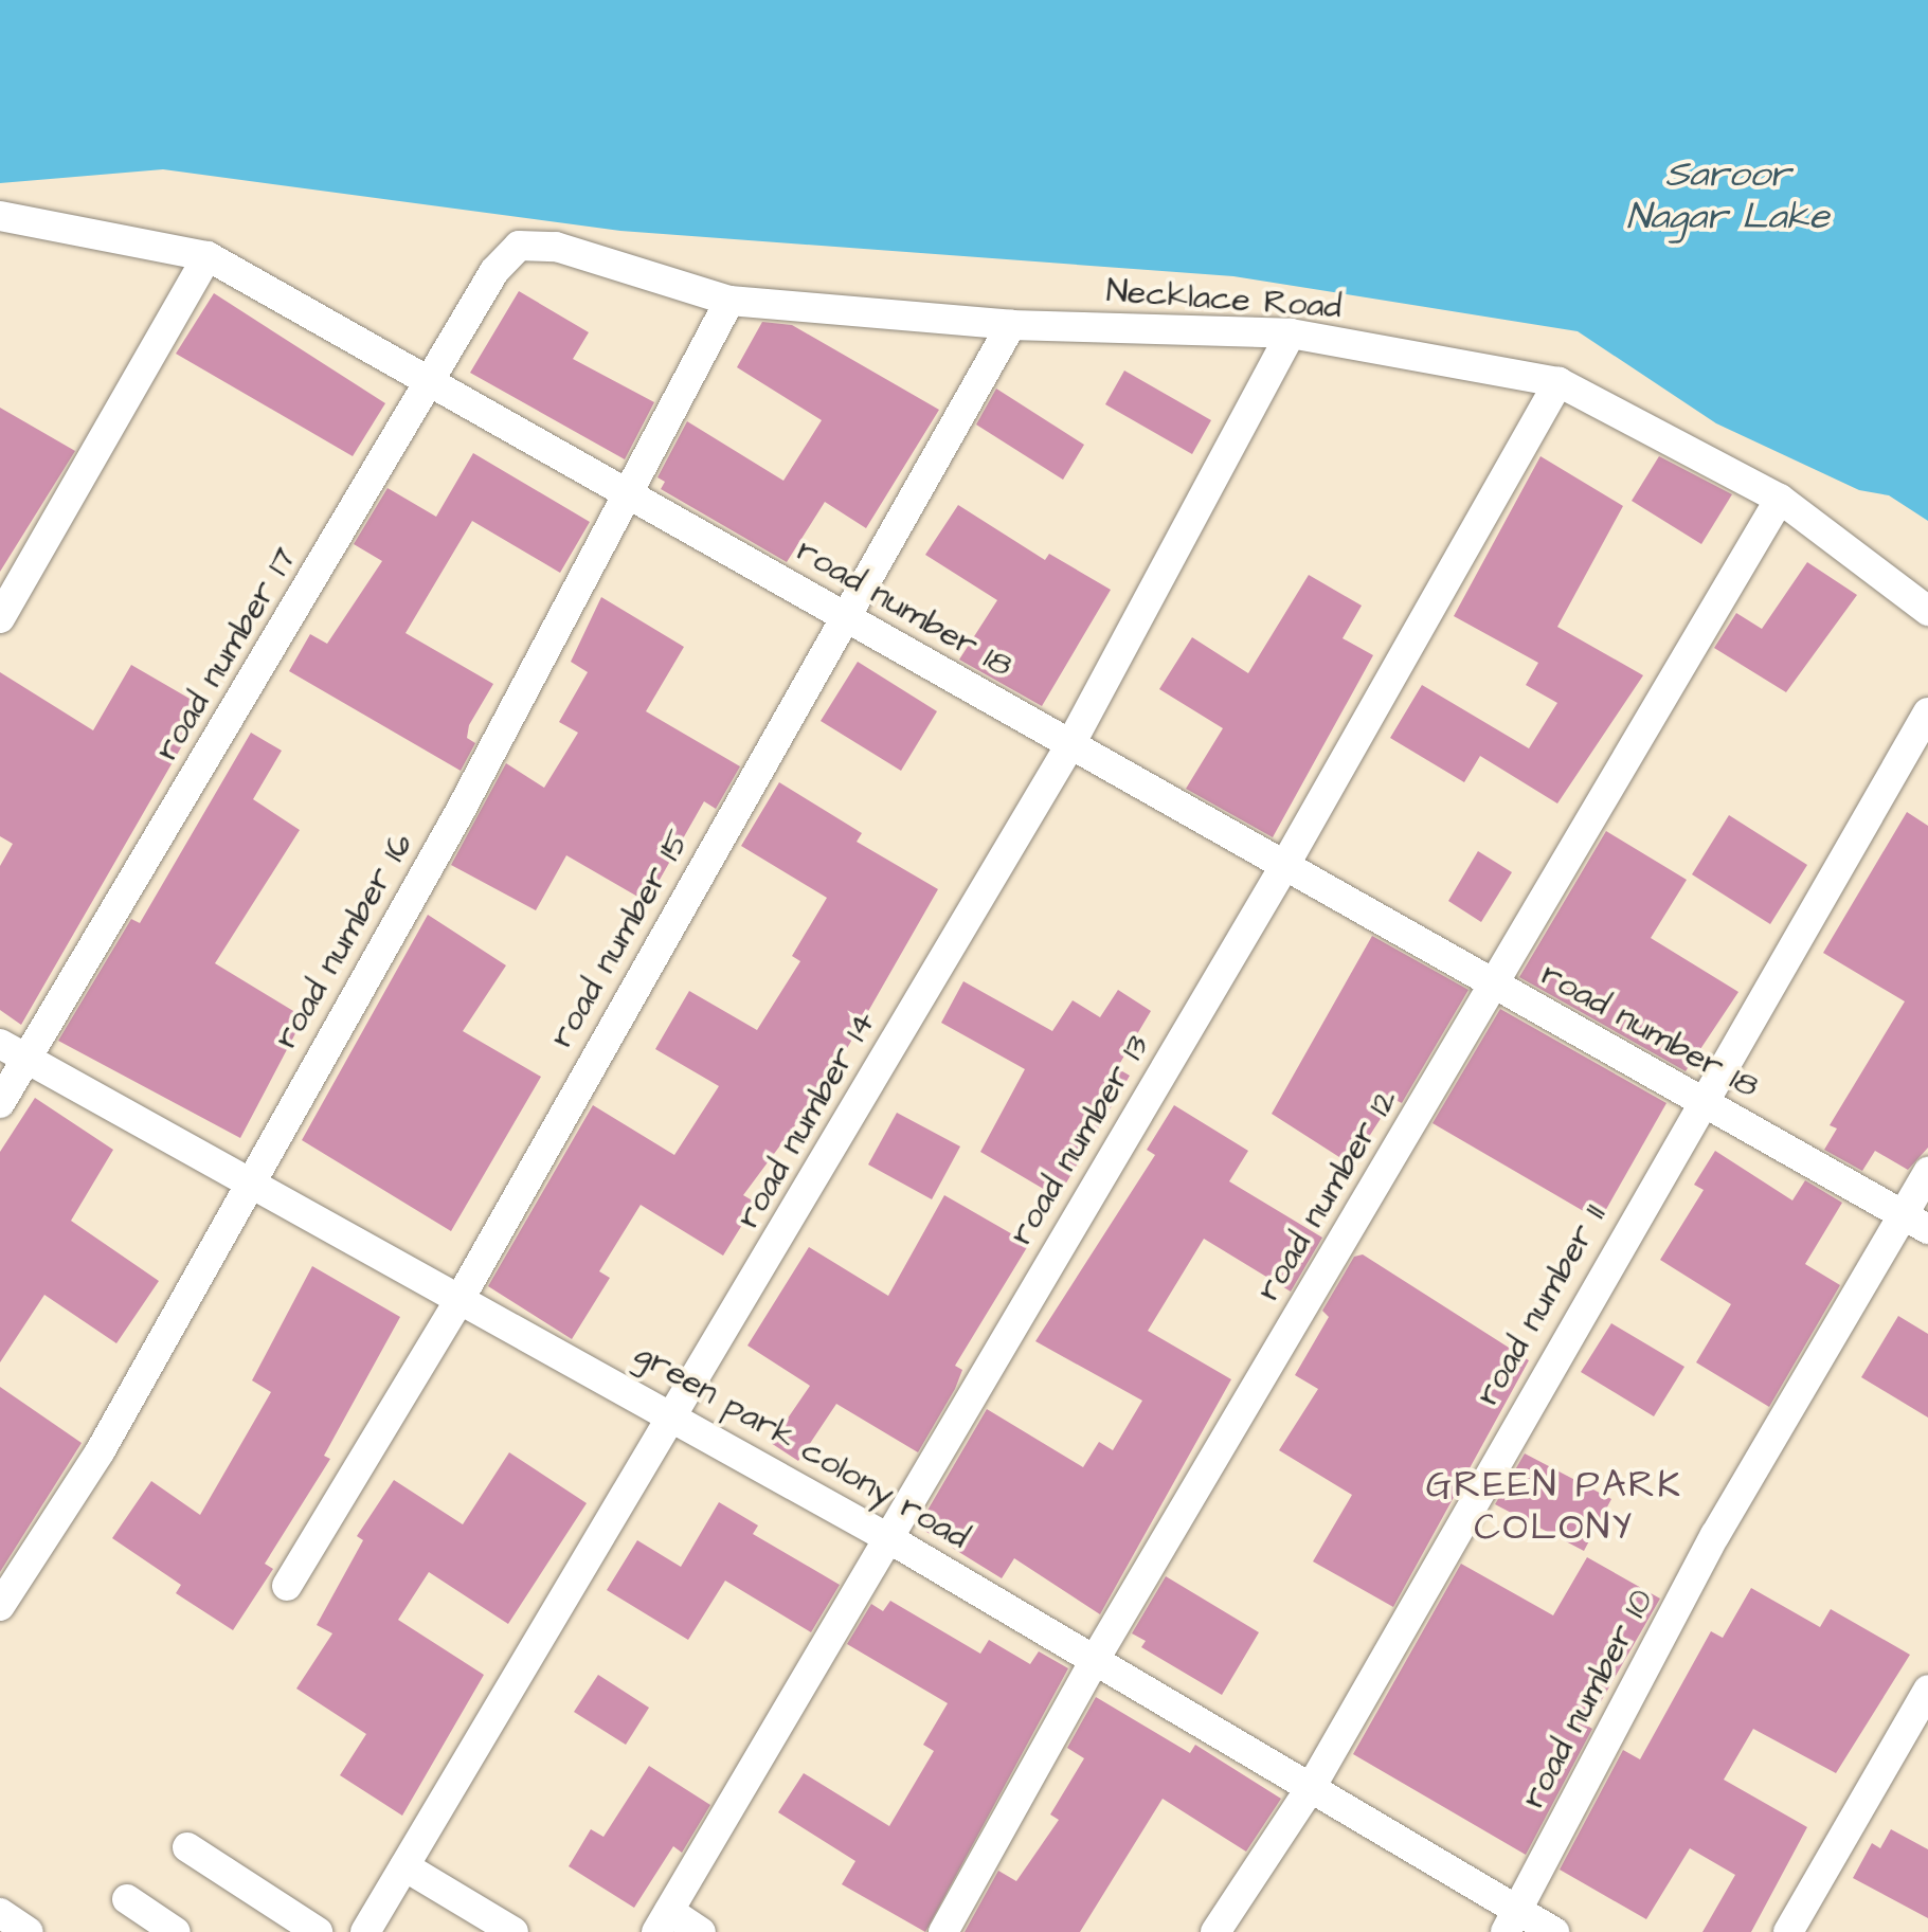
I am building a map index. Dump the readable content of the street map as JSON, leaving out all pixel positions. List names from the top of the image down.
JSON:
{
  "streets": {
    "street": [
      "Necklace Road",
      "road number 18",
      "road number 17",
      "road number 15",
      "road number 16",
      "road number 14",
      "road number 13",
      "road number 12",
      "road number 11",
      "green park colony road",
      "road number 10"
    ]
  },
  "crossings": [
    ["Necklace Road", "road number 17"],
    ["Necklace Road", "road number 15"],
    ["Necklace Road", "road number 16"],
    ["Necklace Road", "road number 14"],
    ["Necklace Road", "road number 13"],
    ["Necklace Road", "road number 12"],
    ["road number 18", "road number 17"],
    ["road number 18", "road number 15"],
    ["road number 18", "road number 16"],
    ["road number 18", "road number 14"],
    ["road number 18", "road number 13"],
    ["road number 18", "road number 12"],
    ["road number 18", "road number 11"],
    ["road number 18", "road number 10"],
    ["road number 17", "green park colony road"],
    ["road number 15", "green park colony road"],
    ["road number 16", "green park colony road"],
    ["road number 14", "green park colony road"],
    ["road number 13", "green park colony road"],
    ["road number 12", "green park colony road"],
    ["road number 11", "green park colony road"],
    ["green park colony road", "road number 10"]
  ],
  "districts": ["GREEN PARK COLONY"],
  "water": ["Saroor Nagar Lake"]
}
